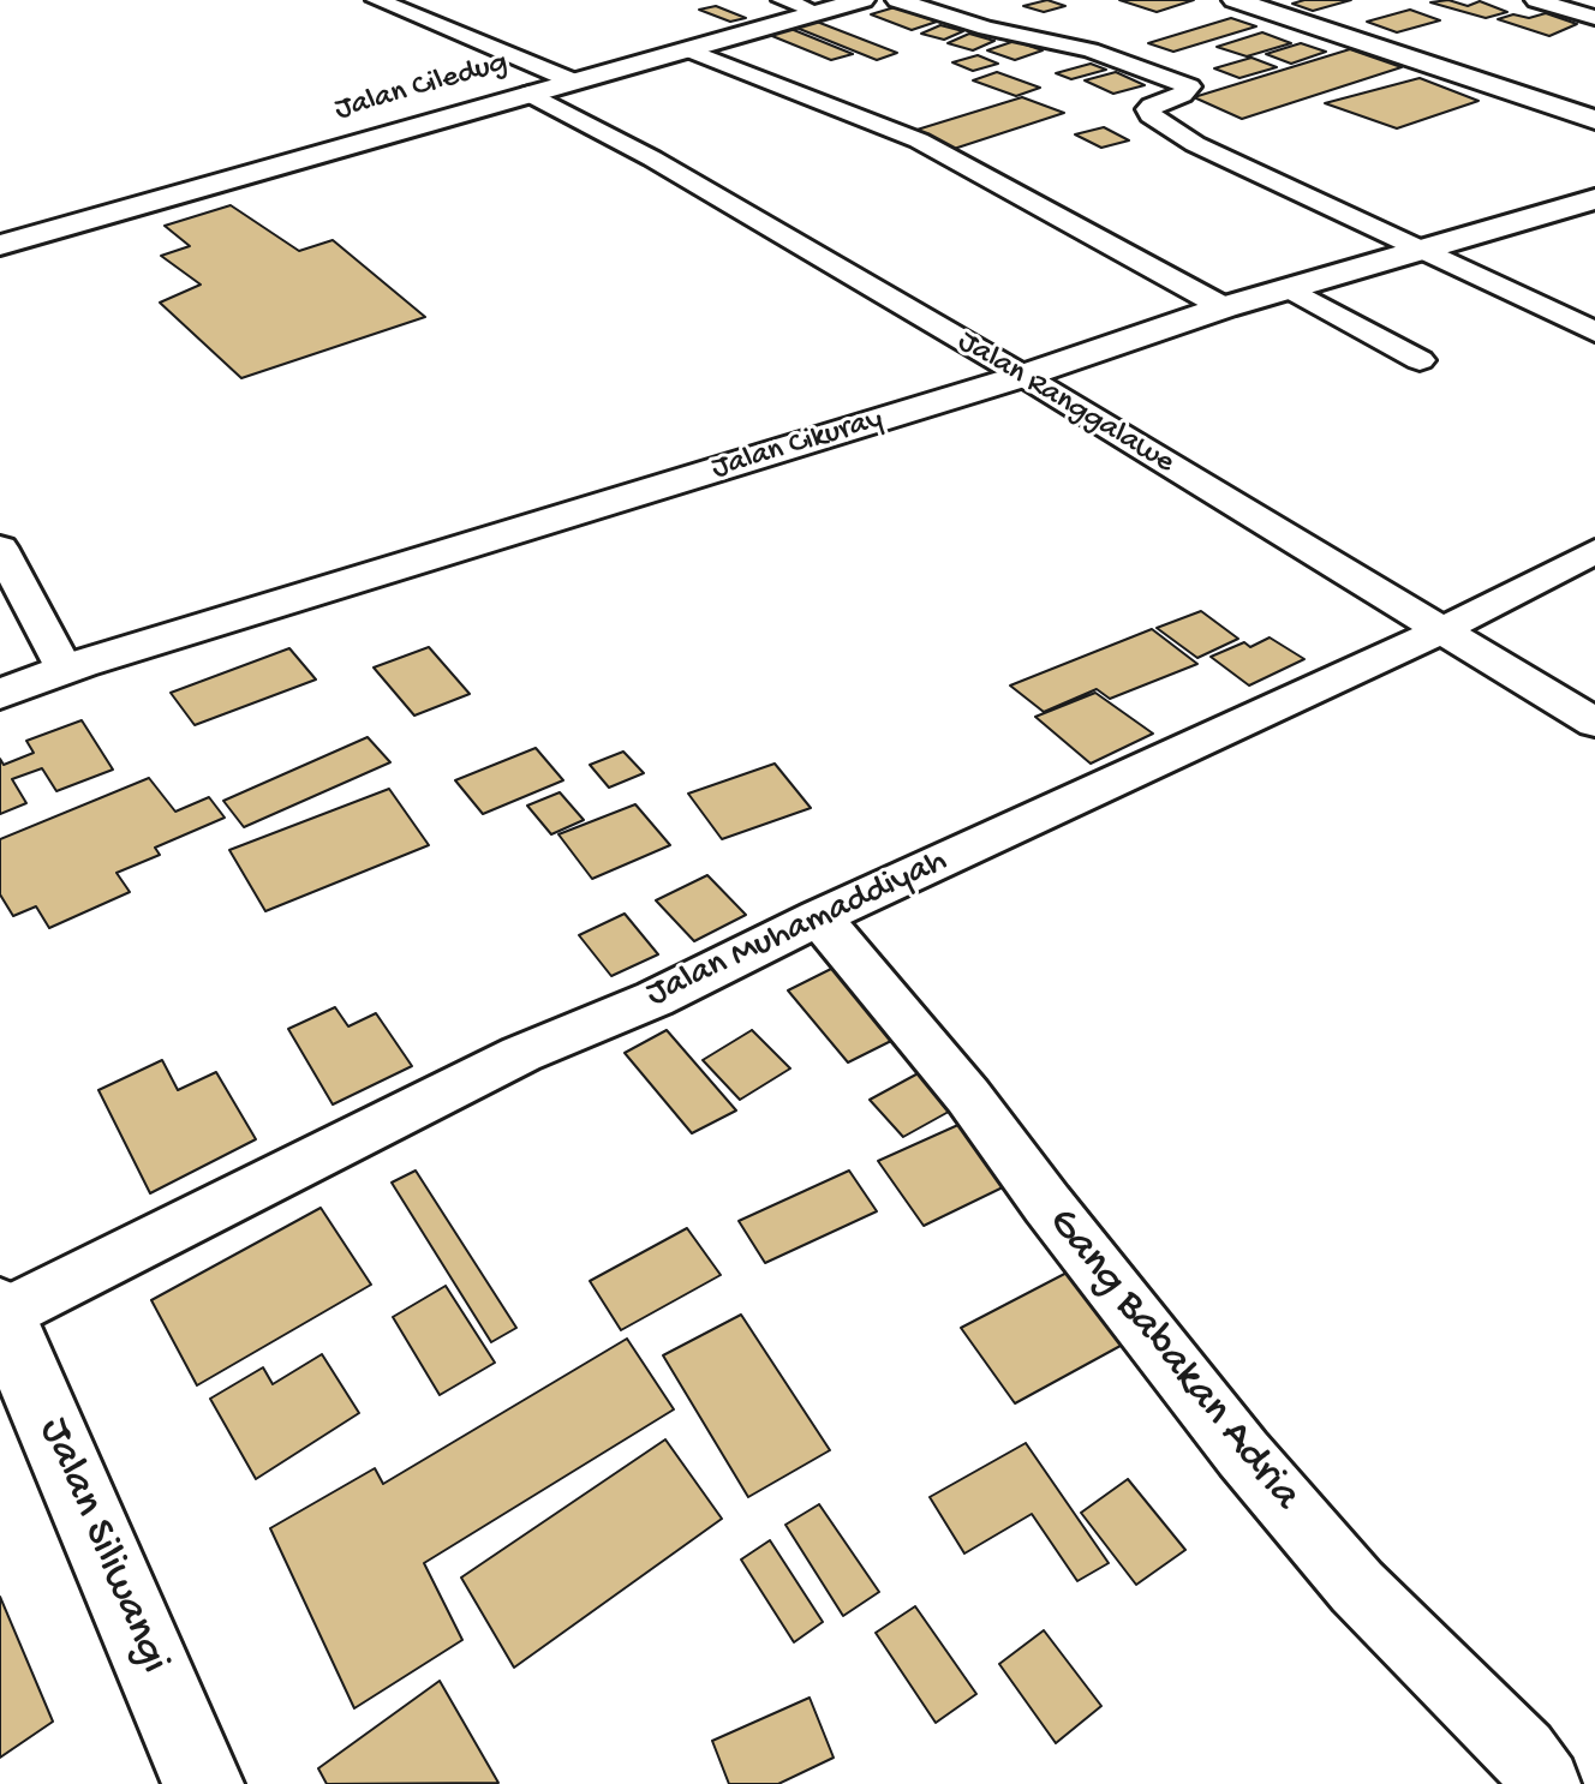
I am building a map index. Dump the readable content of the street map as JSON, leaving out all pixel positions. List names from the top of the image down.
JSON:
{
  "streets": {
    "street": [
      "Jalan Ciledug",
      "Jalan Ranggalawe",
      "Jalan Cikuray",
      "Jalan Muhamaddiyah",
      "Gang Babakan Adria",
      "Jalan Siliwangi"
    ]
  },
  "crossings": [
    ["Jalan Ciledug", "Jalan Ranggalawe"],
    ["Jalan Ranggalawe", "Jalan Cikuray"],
    ["Jalan Ranggalawe", "Jalan Muhamaddiyah"],
    ["Jalan Muhamaddiyah", "Gang Babakan Adria"],
    ["Jalan Muhamaddiyah", "Jalan Siliwangi"]
  ]
}
